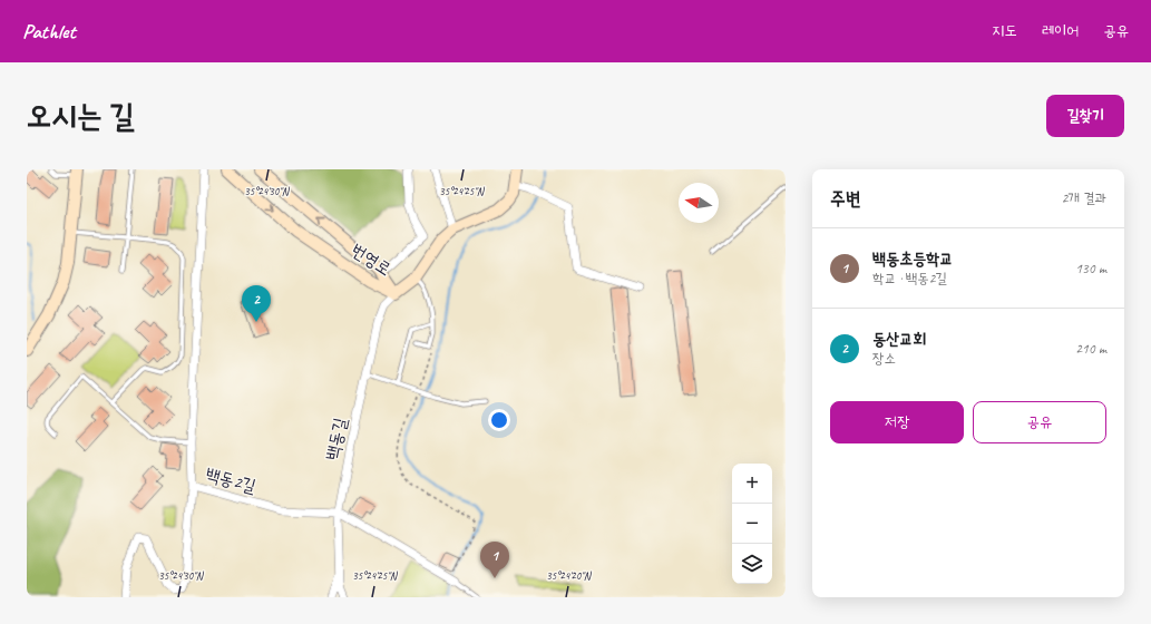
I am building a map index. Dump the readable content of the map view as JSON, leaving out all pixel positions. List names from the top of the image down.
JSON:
{
  "streets": {
    "street": ["번영로", "백동길", "백동2길"]
  },
  "crossings": [
    ["번영로", "백동길"],
    ["백동길", "백동2길"]
  ],
  "north": "left",
  "page": {
    "header": "Pathlet",
    "nav": ["지도", "레이어", "공유"],
    "buttons": [
      "길찾기",
      ["저장", "공유"]
    ],
    "title": "오시는 길",
    "heading": ["주변", "2개 결과"],
    "list": [
      {
        "mark": "1",
        "name": "백동초등학교",
        "note": "학교 · 백동2길",
        "value": "130 m"
      },
      {
        "mark": "2",
        "name": "동산교회",
        "note": "장소",
        "value": "210 m"
      }
    ],
    "pins": ["2", "1"],
    "map_buttons": ["+", "−"]
  },
  "coordinates": ["35°24'30\"N", "35°24'25\"N", "35°24'20\"N"]
}
